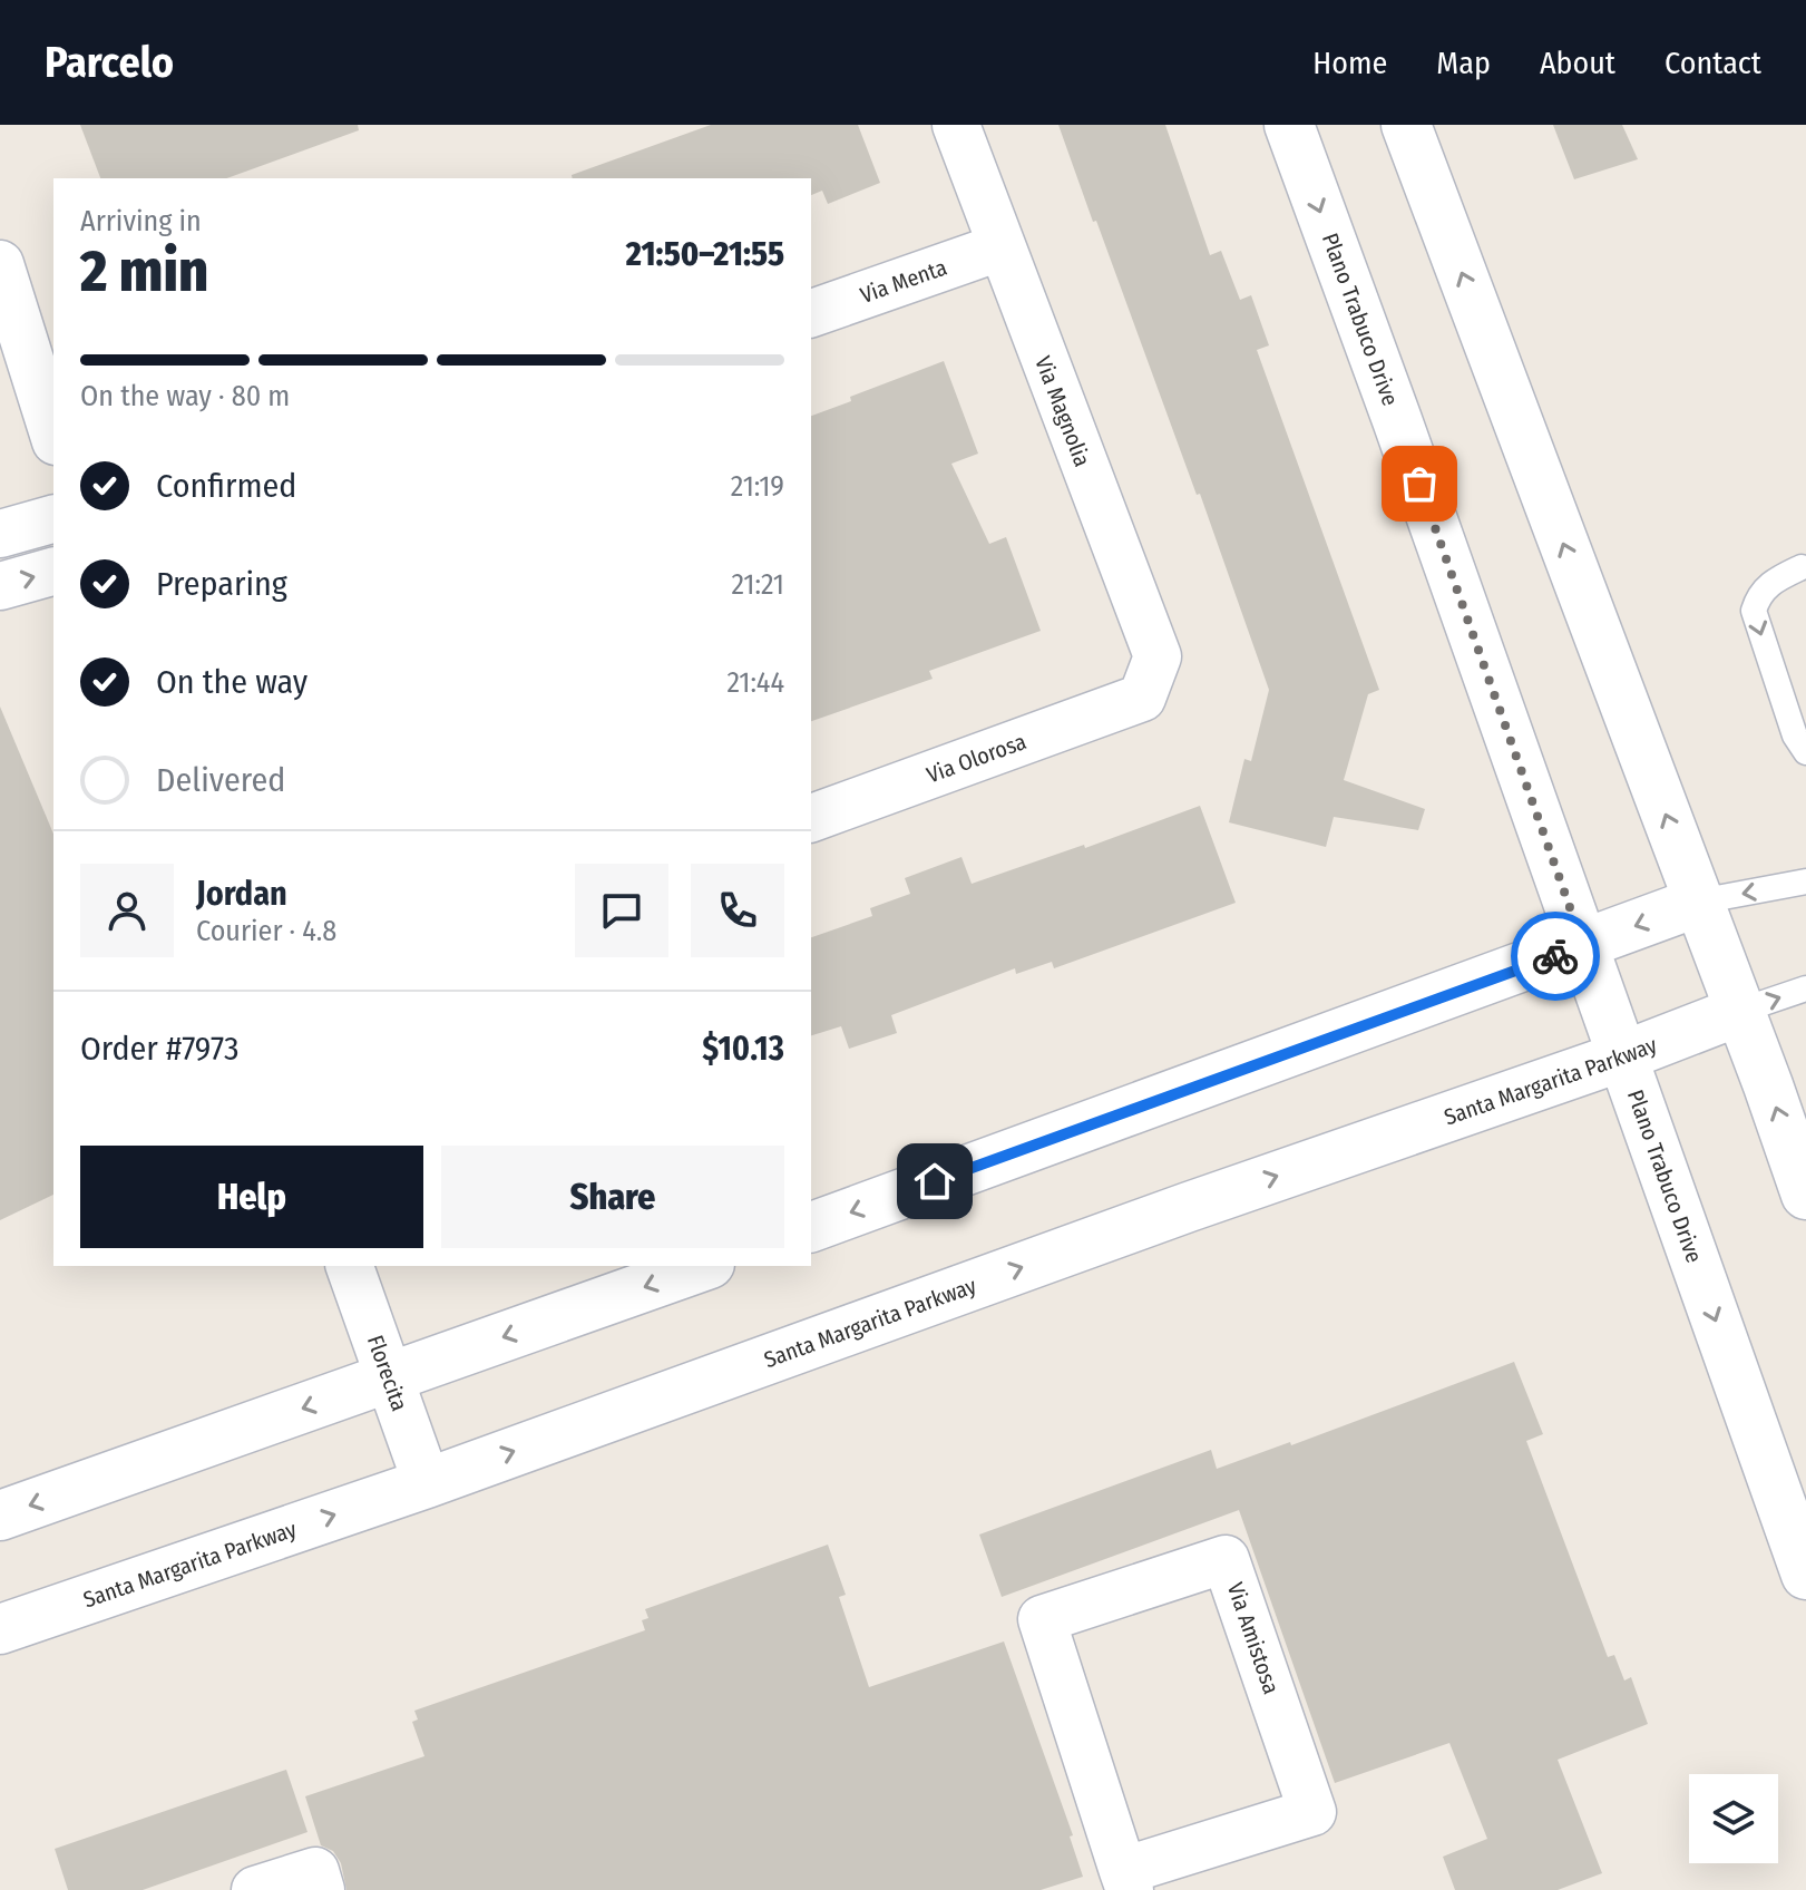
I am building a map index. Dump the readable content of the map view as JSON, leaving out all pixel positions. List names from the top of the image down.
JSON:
{
  "streets": {
    "main road": ["Plano Trabuco Drive", "Santa Margarita Parkway"],
    "street": [
      "Via Menta",
      "Via Magnolia",
      "Via Olorosa",
      "Florecita",
      "Via Amistosa"
    ]
  },
  "crossings": [
    ["Via Menta", "Via Magnolia"],
    ["Plano Trabuco Drive", "Santa Margarita Parkway"],
    ["Via Magnolia", "Via Olorosa"],
    ["Santa Margarita Parkway", "Florecita"]
  ],
  "page": {
    "header": "Parcelo",
    "nav": [
      "Home",
      "Map",
      "About",
      "Contact"
    ],
    "heading": ["2 min", "Arriving in", "21:50–21:55"],
    "panel": [
      "Jordan",
      "Courier · 4.8",
      "Order #7973",
      "$10.13"
    ],
    "bar": "On the way · 80 m",
    "list": [
      ["Confirmed", "21:19"],
      ["Preparing", "21:21"],
      ["On the way", "21:44"],
      "Delivered"
    ],
    "buttons": ["Help", "Share"]
  }
}
